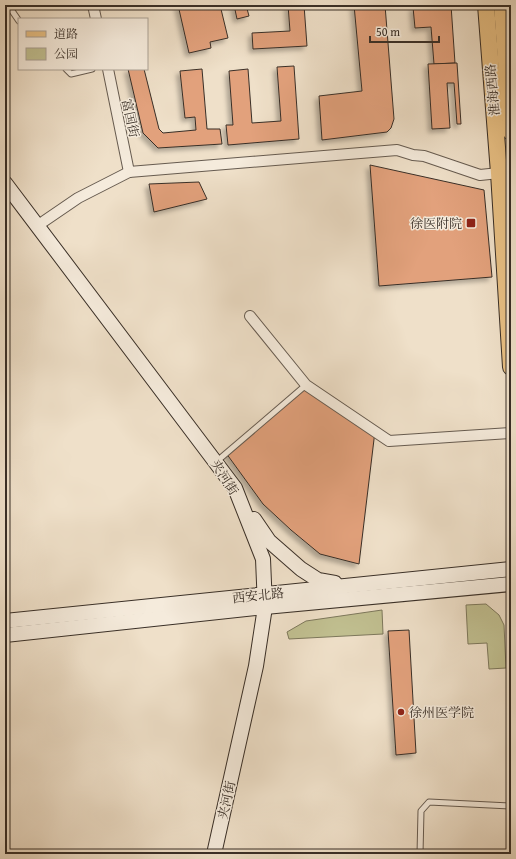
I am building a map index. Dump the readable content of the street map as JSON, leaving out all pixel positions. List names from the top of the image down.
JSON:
{
  "streets": {
    "main road": ["淮海西路", "夹河街", "西安北路"],
    "street": ["富国街"]
  },
  "crossings": [
    ["夹河街", "西安北路"]
  ],
  "places": {
    "transit": ["徐医附院"],
    "other": ["徐州医学院"]
  },
  "legend": ["道路", "公园"],
  "scale_bar": "50 m"
}
